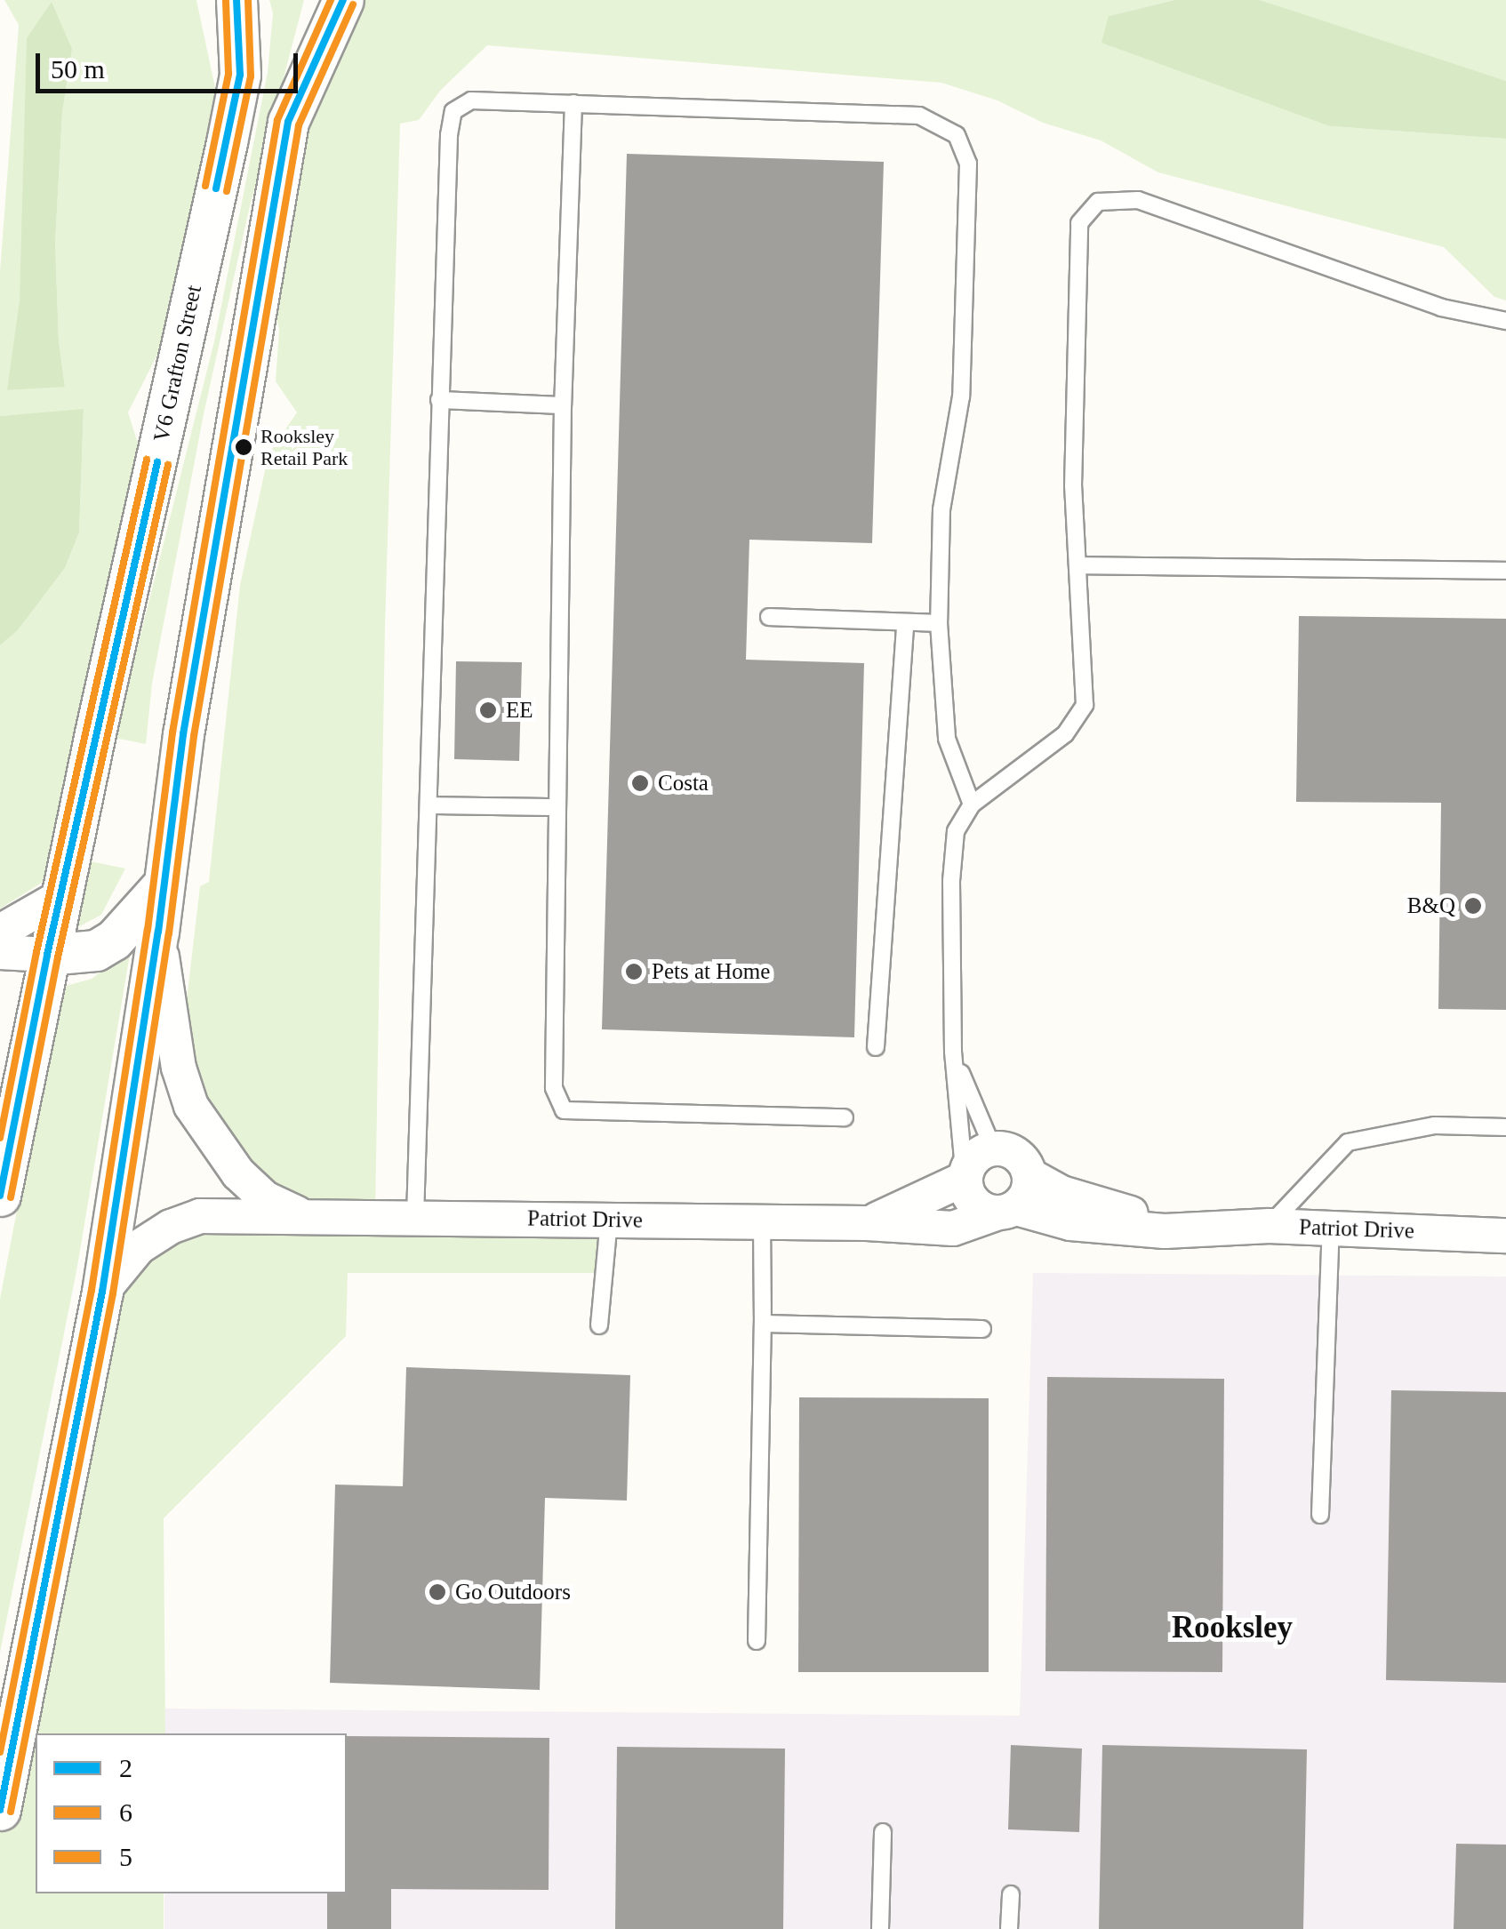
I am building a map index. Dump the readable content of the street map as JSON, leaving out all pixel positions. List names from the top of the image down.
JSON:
{
  "streets": {
    "street": ["V6 Grafton Street", "Patriot Drive"]
  },
  "districts": ["Rooksley"],
  "places": [
    "Rooksley Retail Park",
    "EE",
    "Costa",
    "B&Q",
    "Pets at Home",
    "Go Outdoors"
  ],
  "lines": ["transit line 2", "transit line 6", "transit line 5"],
  "legend": ["2", "6", "5"],
  "scale_bar": "50 m"
}
